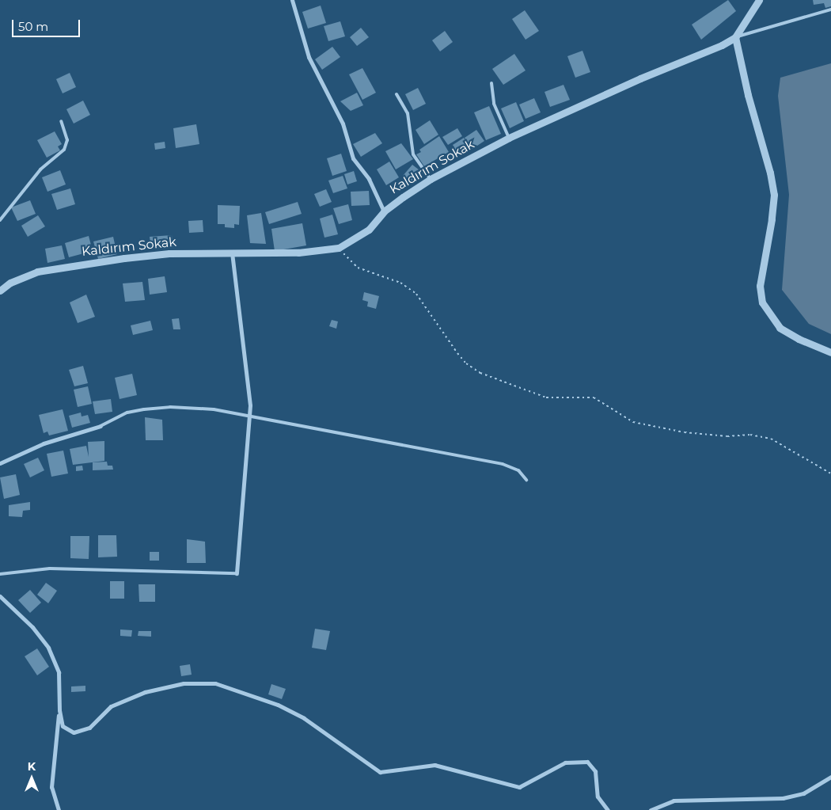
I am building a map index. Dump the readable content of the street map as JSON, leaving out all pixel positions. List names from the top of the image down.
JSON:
{
  "streets": {
    "street": ["Kaldırım Sokak"]
  },
  "scale_bar": "50 m",
  "north": "top"
}
